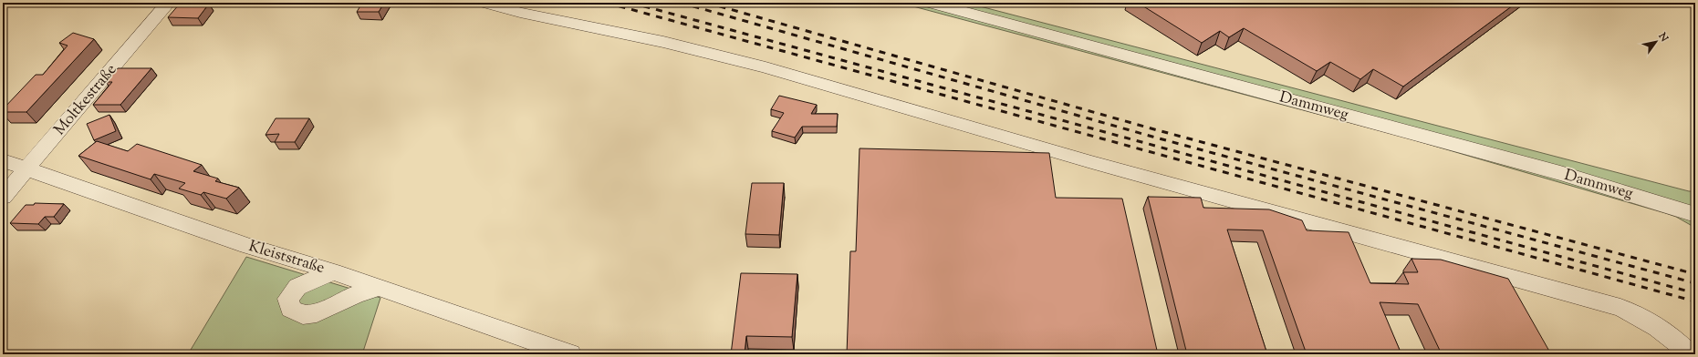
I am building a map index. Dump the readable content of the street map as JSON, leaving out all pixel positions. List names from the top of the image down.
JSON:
{
  "streets": {
    "street": ["Moltkestraße", "Dammweg", "Kleiststraße"]
  },
  "crossings": [
    ["Moltkestraße", "Kleiststraße"]
  ],
  "north": "top right"
}
